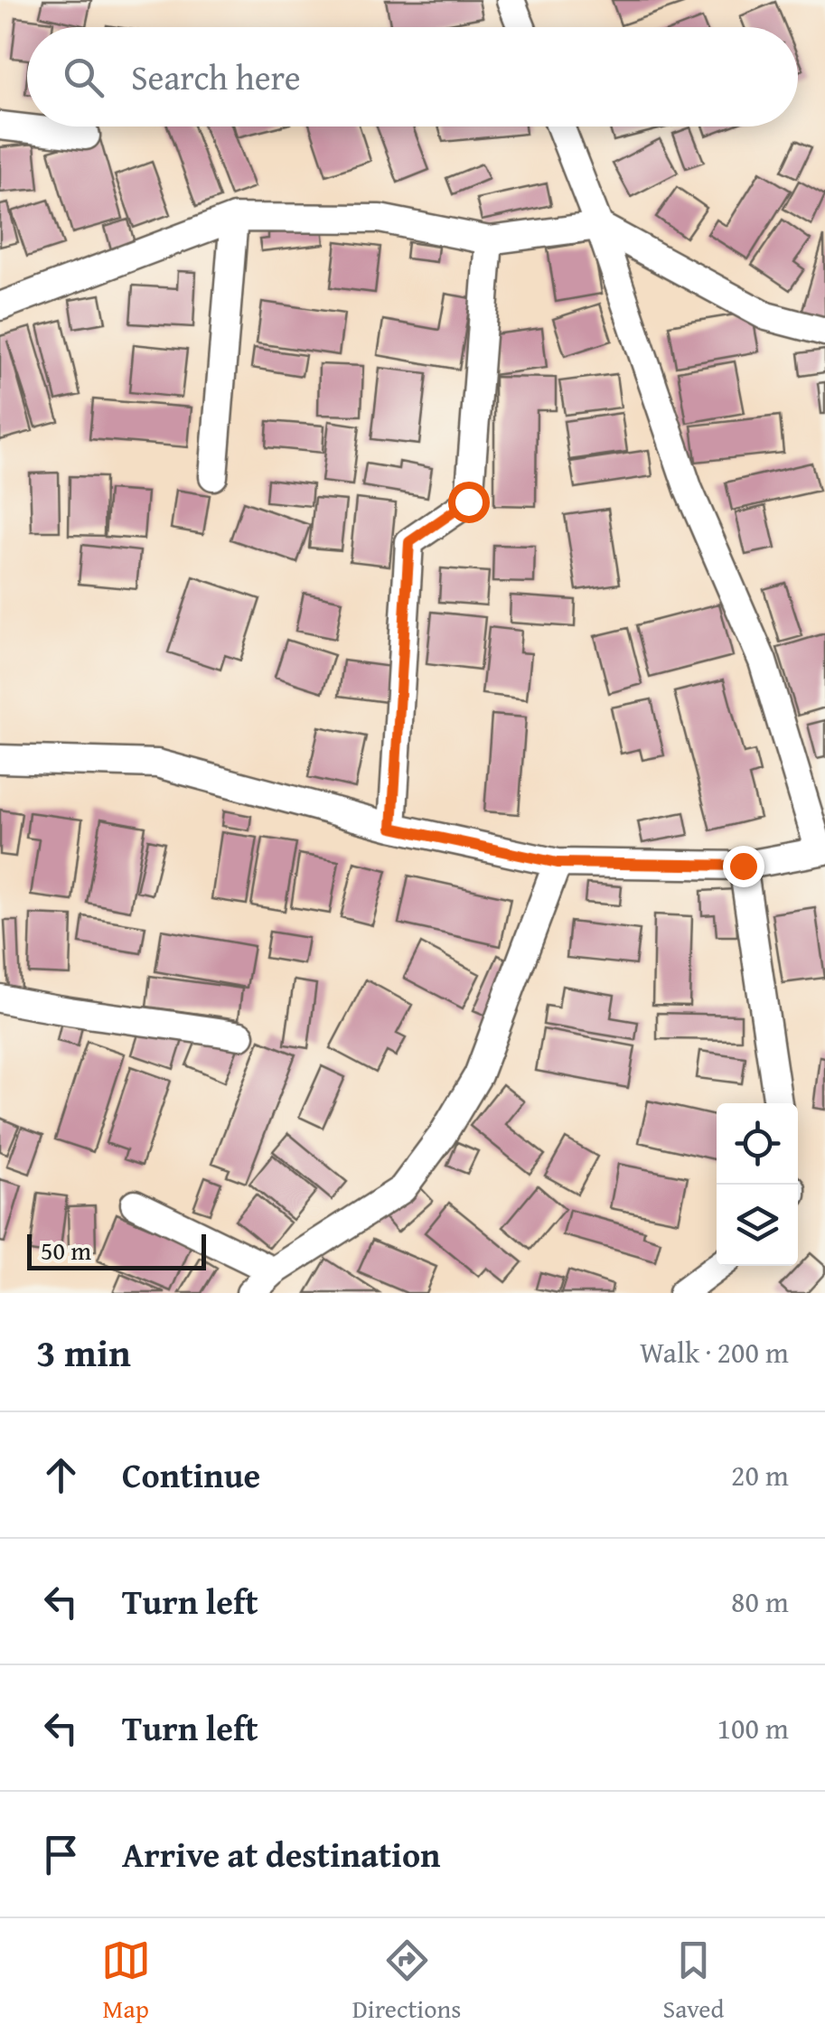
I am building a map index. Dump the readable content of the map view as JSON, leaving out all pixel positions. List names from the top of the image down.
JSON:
{
  "scale_bar": "50 m",
  "page": {
    "search": "Search here",
    "scale": "50 m",
    "heading": ["3 min", "Walk · 200 m"],
    "list": [
      ["Continue", "20 m"],
      ["Turn left", "80 m"],
      ["Turn left", "100 m"],
      "Arrive at destination"
    ],
    "nav": ["Map", "Directions", "Saved"]
  }
}
